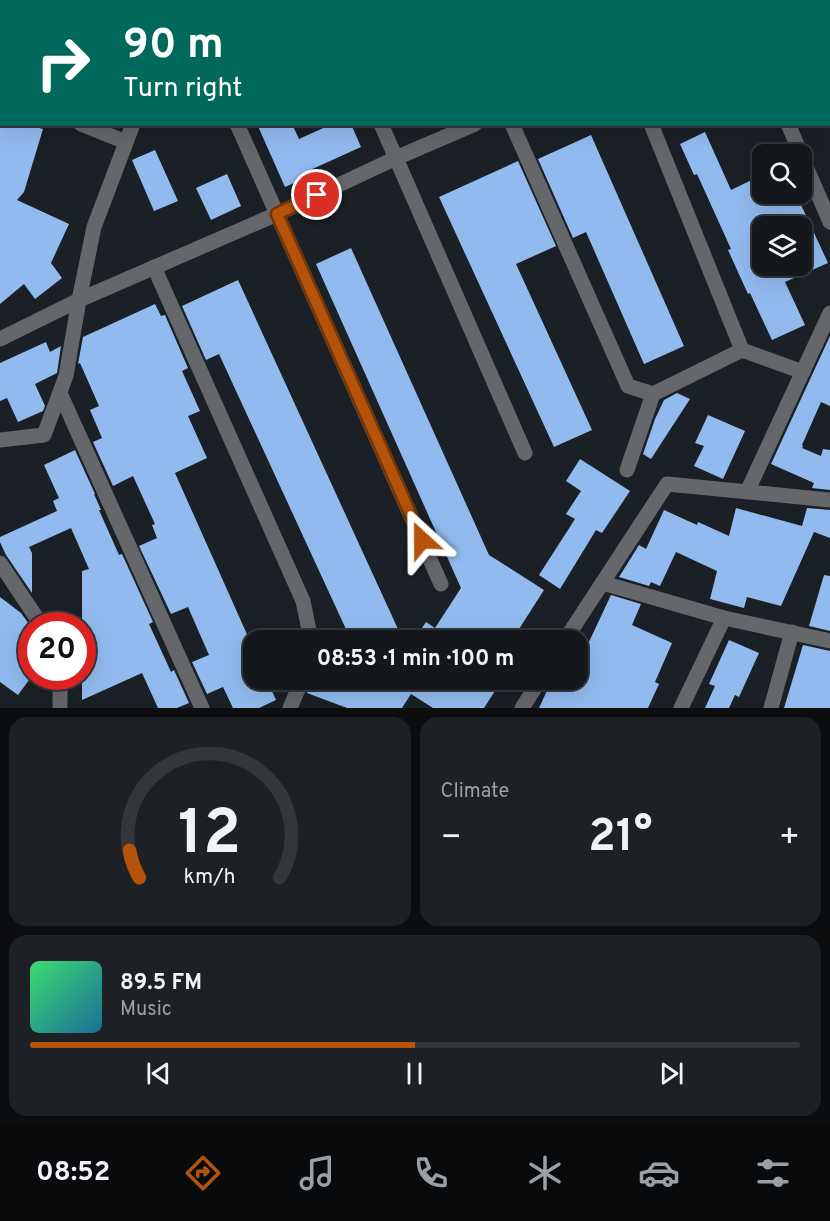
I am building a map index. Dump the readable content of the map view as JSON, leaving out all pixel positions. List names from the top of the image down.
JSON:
{
  "page": {
    "turn": ["90 m", "Turn right"],
    "limit": "20",
    "trip": "08:53 · 1 min · 100 m",
    "tile": "Climate",
    "heat": ["−", "21°", "+"],
    "song": ["89.5 FM", "Music"],
    "tabs": "08:52",
    "gauge": ["12", "km/h"]
  }
}
